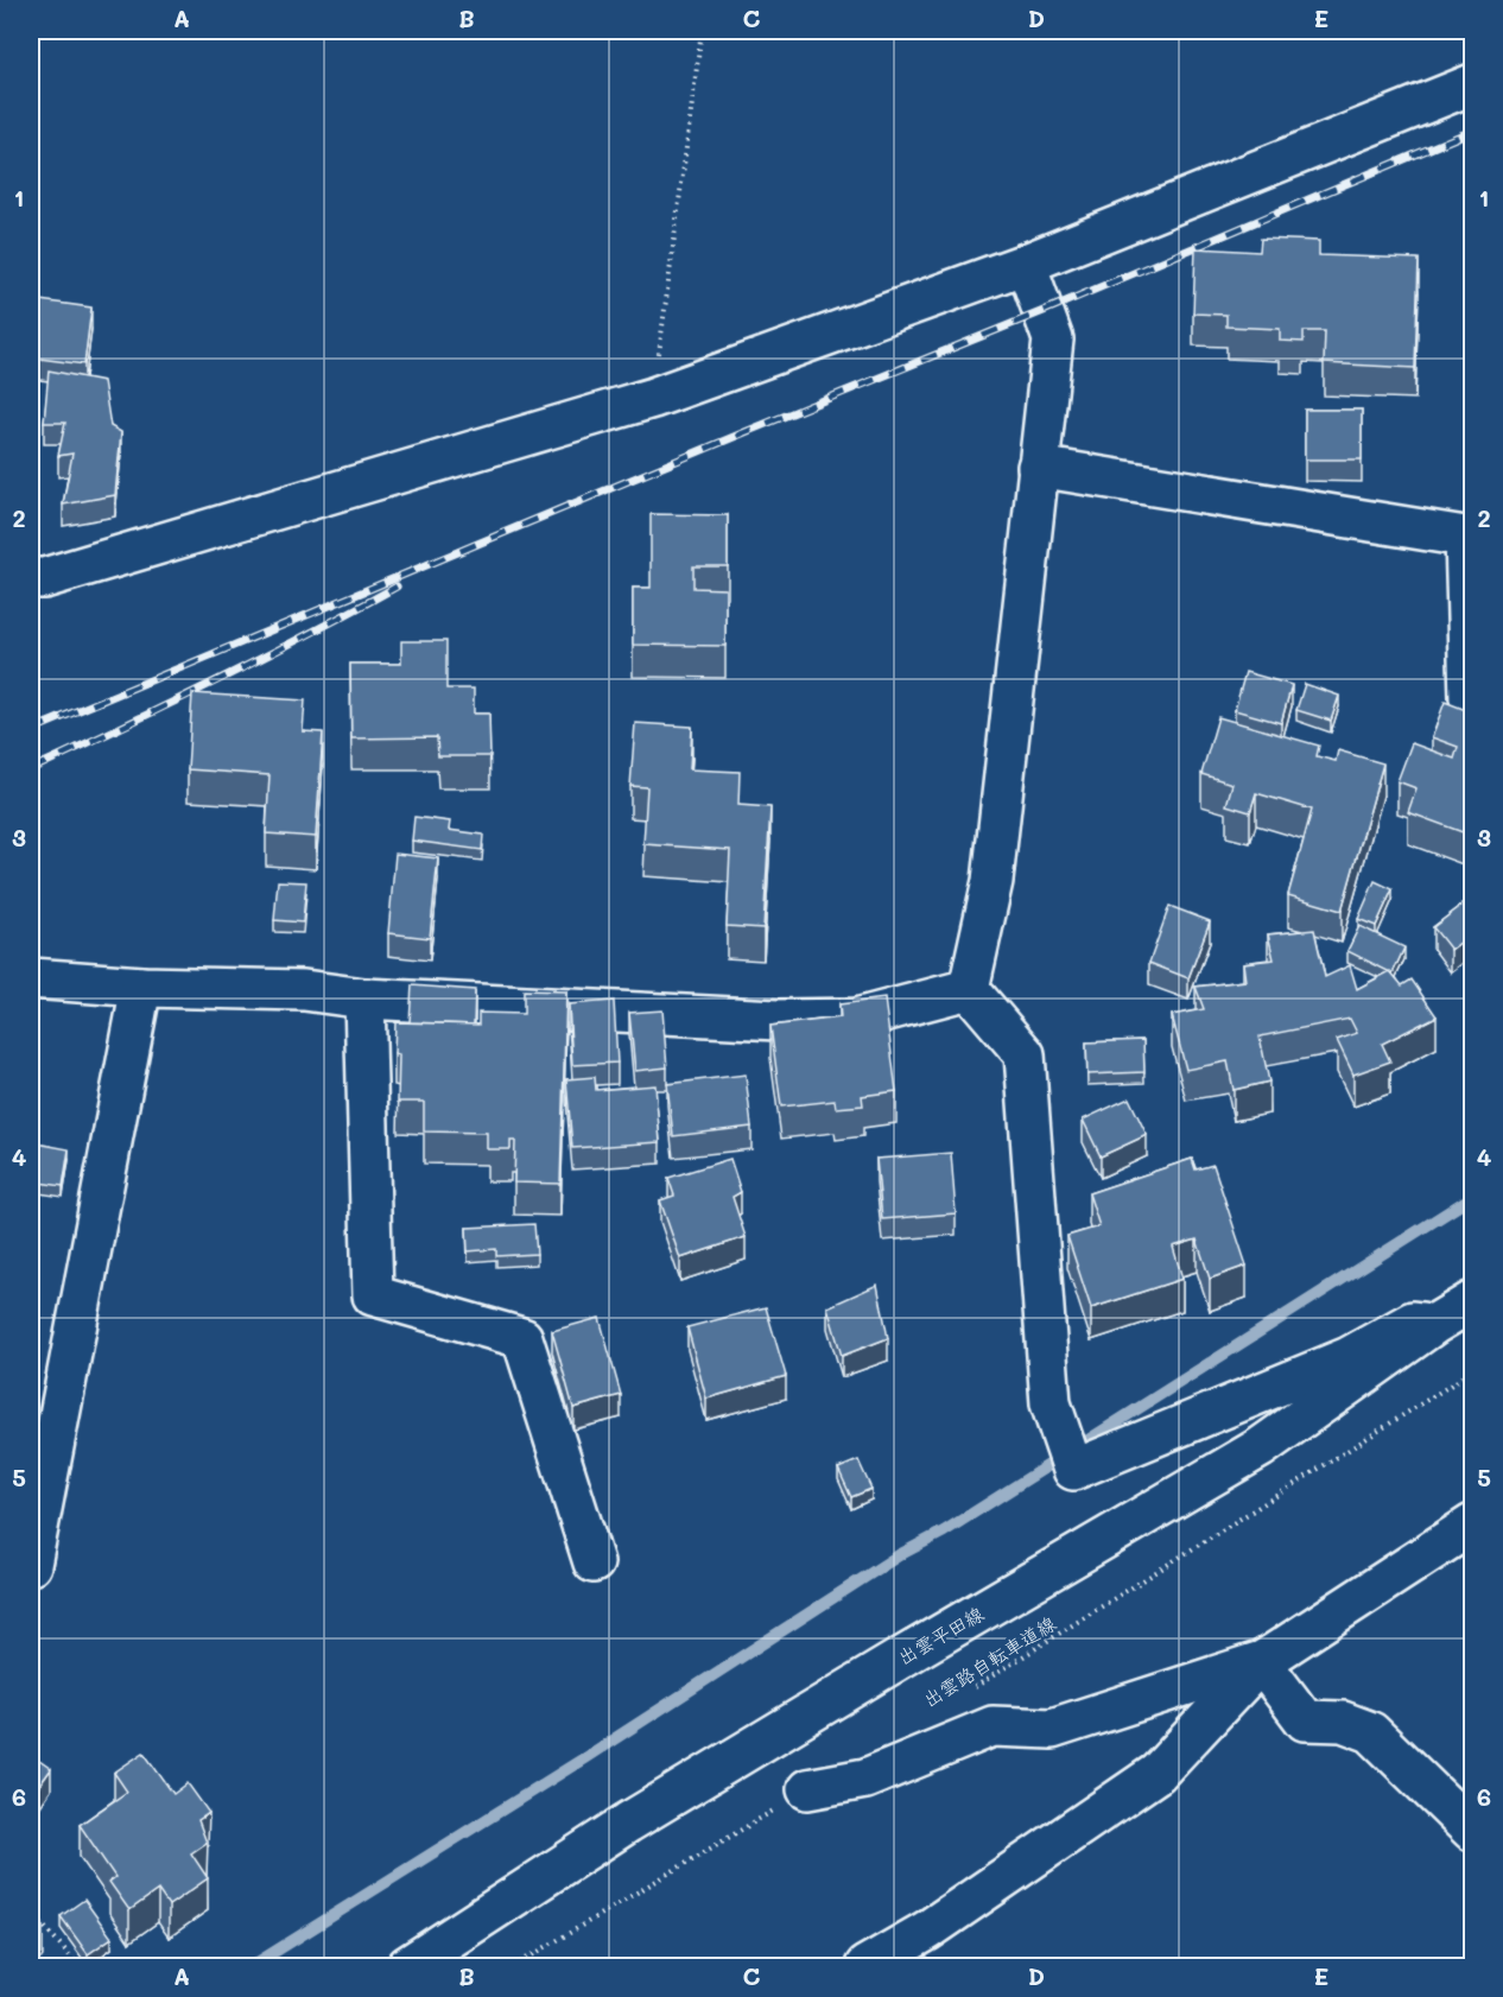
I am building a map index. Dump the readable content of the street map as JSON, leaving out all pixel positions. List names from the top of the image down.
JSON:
{
  "streets": {
    "street": ["出雲平田線"],
    "path": ["出雲路自転車道線"]
  },
  "grid": {
    "columns": [
      "A",
      "B",
      "C",
      "D",
      "E"
    ],
    "rows": [
      "1",
      "2",
      "3",
      "4",
      "5",
      "6"
    ]
  }
}
